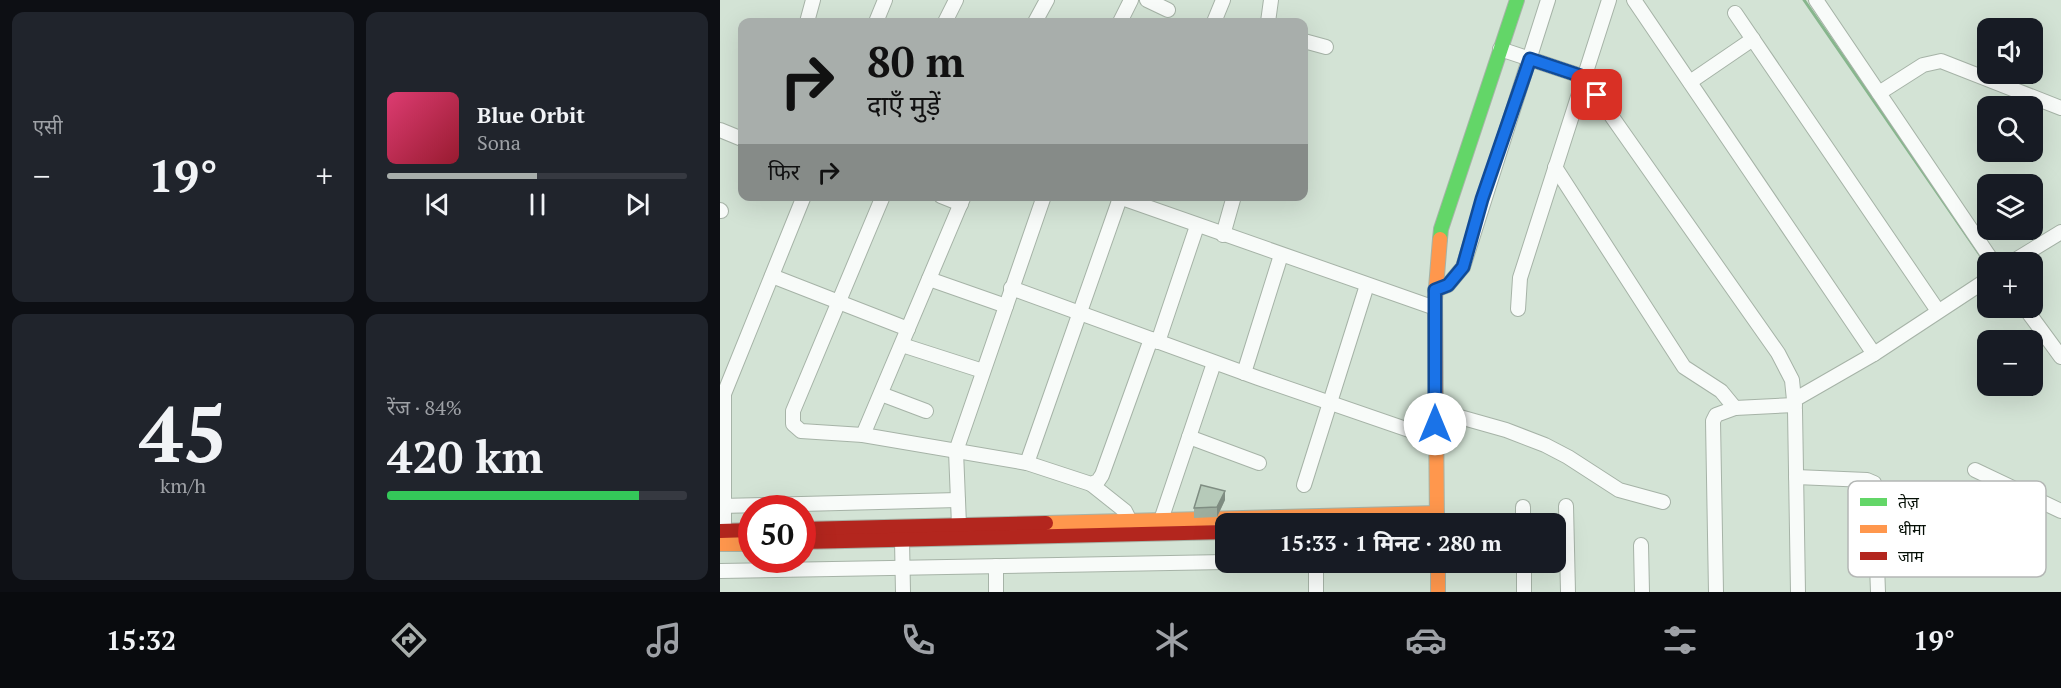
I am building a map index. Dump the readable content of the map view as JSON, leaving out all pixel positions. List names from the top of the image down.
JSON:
{
  "legend": ["तेज़", "धीमा", "जाम"],
  "page": {
    "tile": [
      "एसी",
      ["45", "km/h"],
      ["रेंज · 84%", "420 km"]
    ],
    "map_buttons": ["+", "−"],
    "turn": ["80 m", "दाएँ मुड़ें"],
    "song": ["Blue Orbit", "Sona"],
    "then": "फिर",
    "heat": ["−", "19°", "+"],
    "limit": "50",
    "trip": "15:33 · 1 मिनट · 280 m",
    "tabs": ["15:32", "19°"]
  }
}
